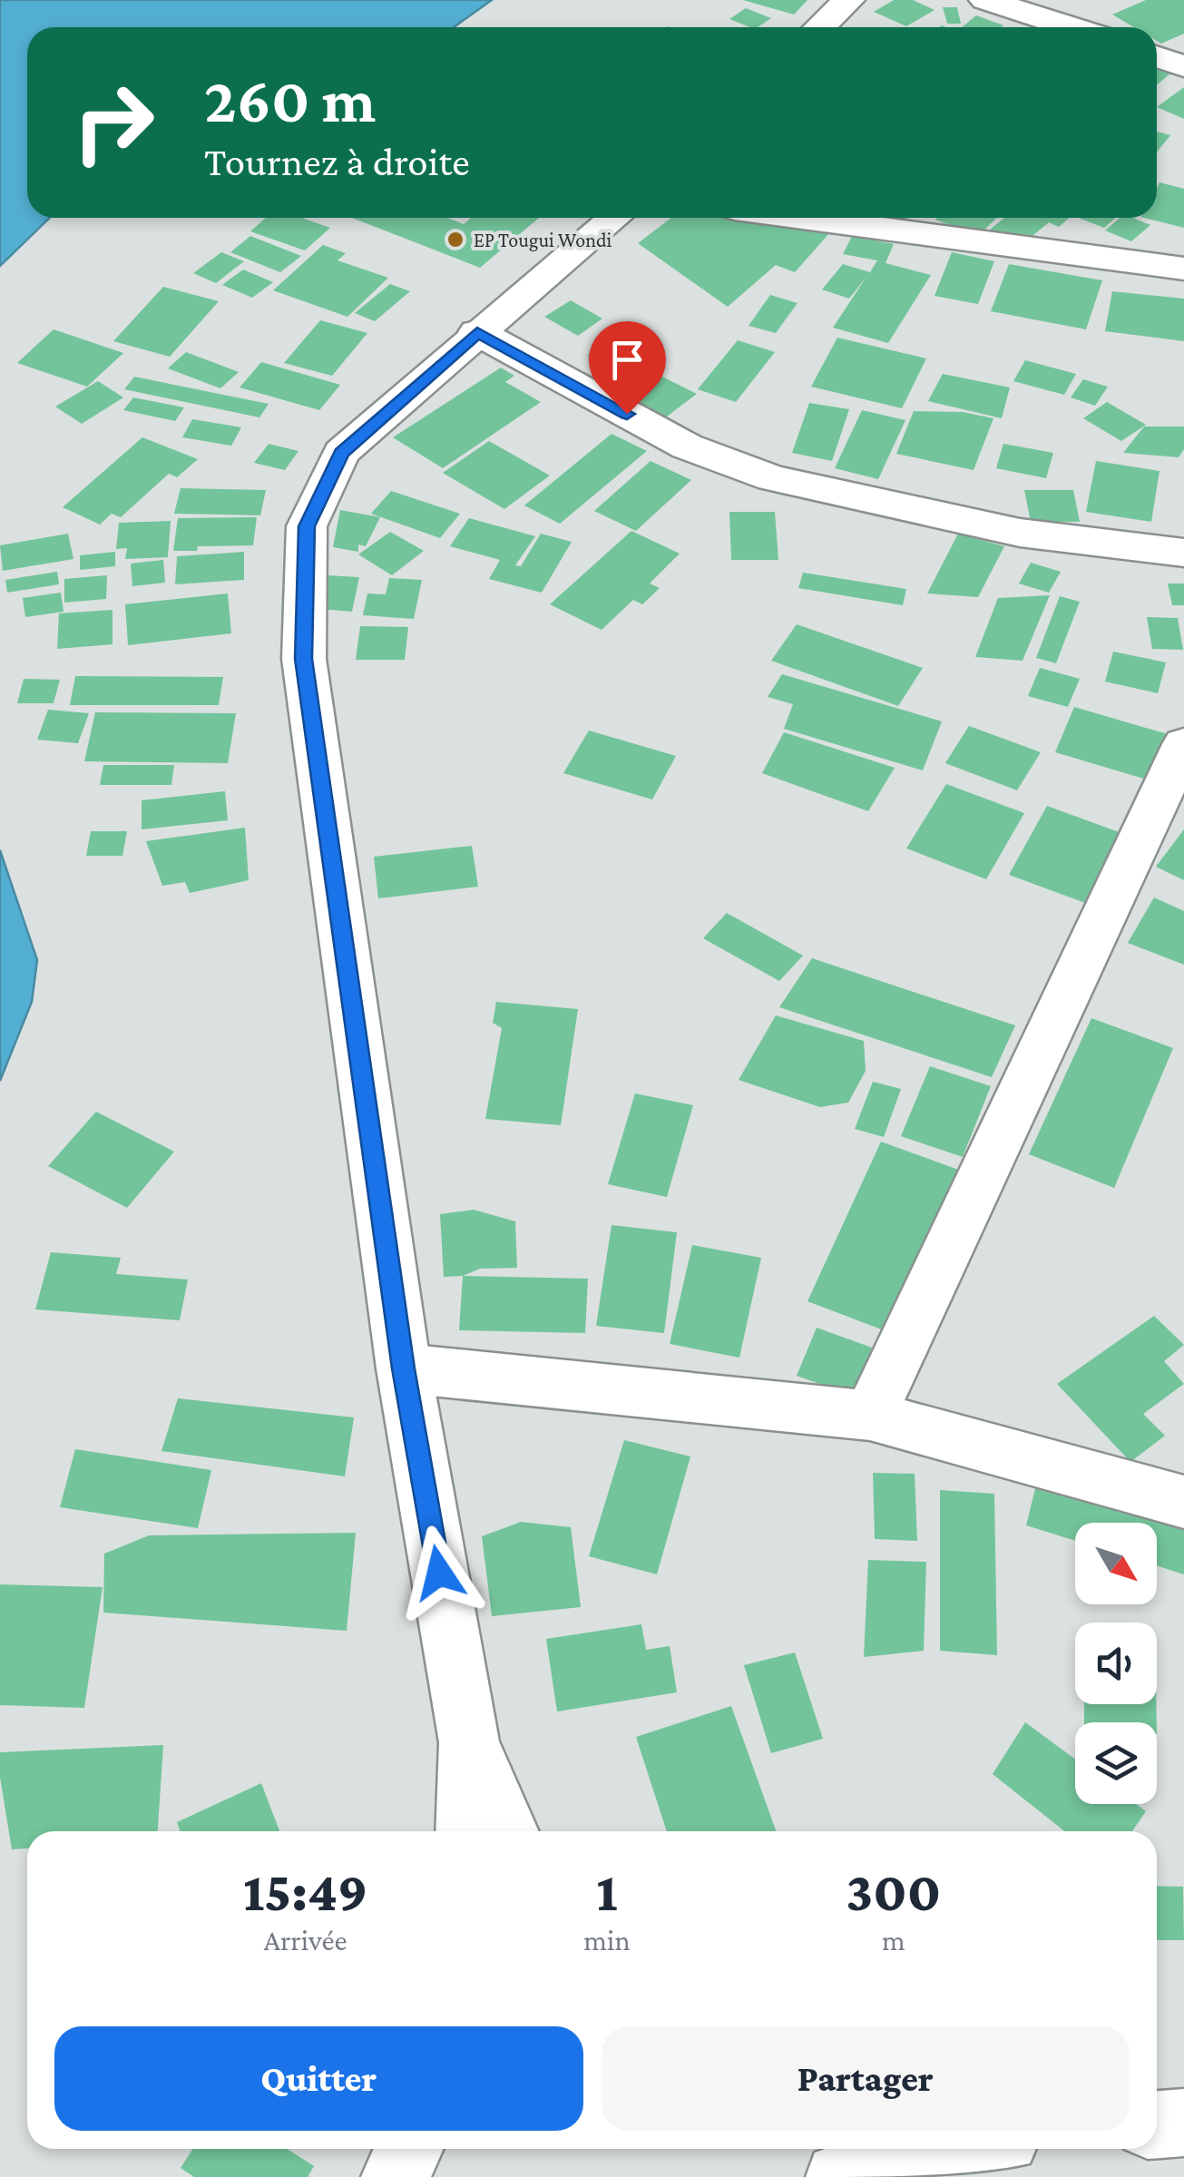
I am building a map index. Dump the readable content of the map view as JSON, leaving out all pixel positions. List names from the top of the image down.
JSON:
{
  "places": ["EP Tougui Wondi"],
  "north": "bottom right",
  "page": {
    "turn": ["260 m", "Tournez à droite"],
    "eta": [
      "15:49",
      "Arrivée",
      "1",
      "min",
      "300",
      "m"
    ],
    "buttons": ["Quitter", "Partager"]
  }
}
